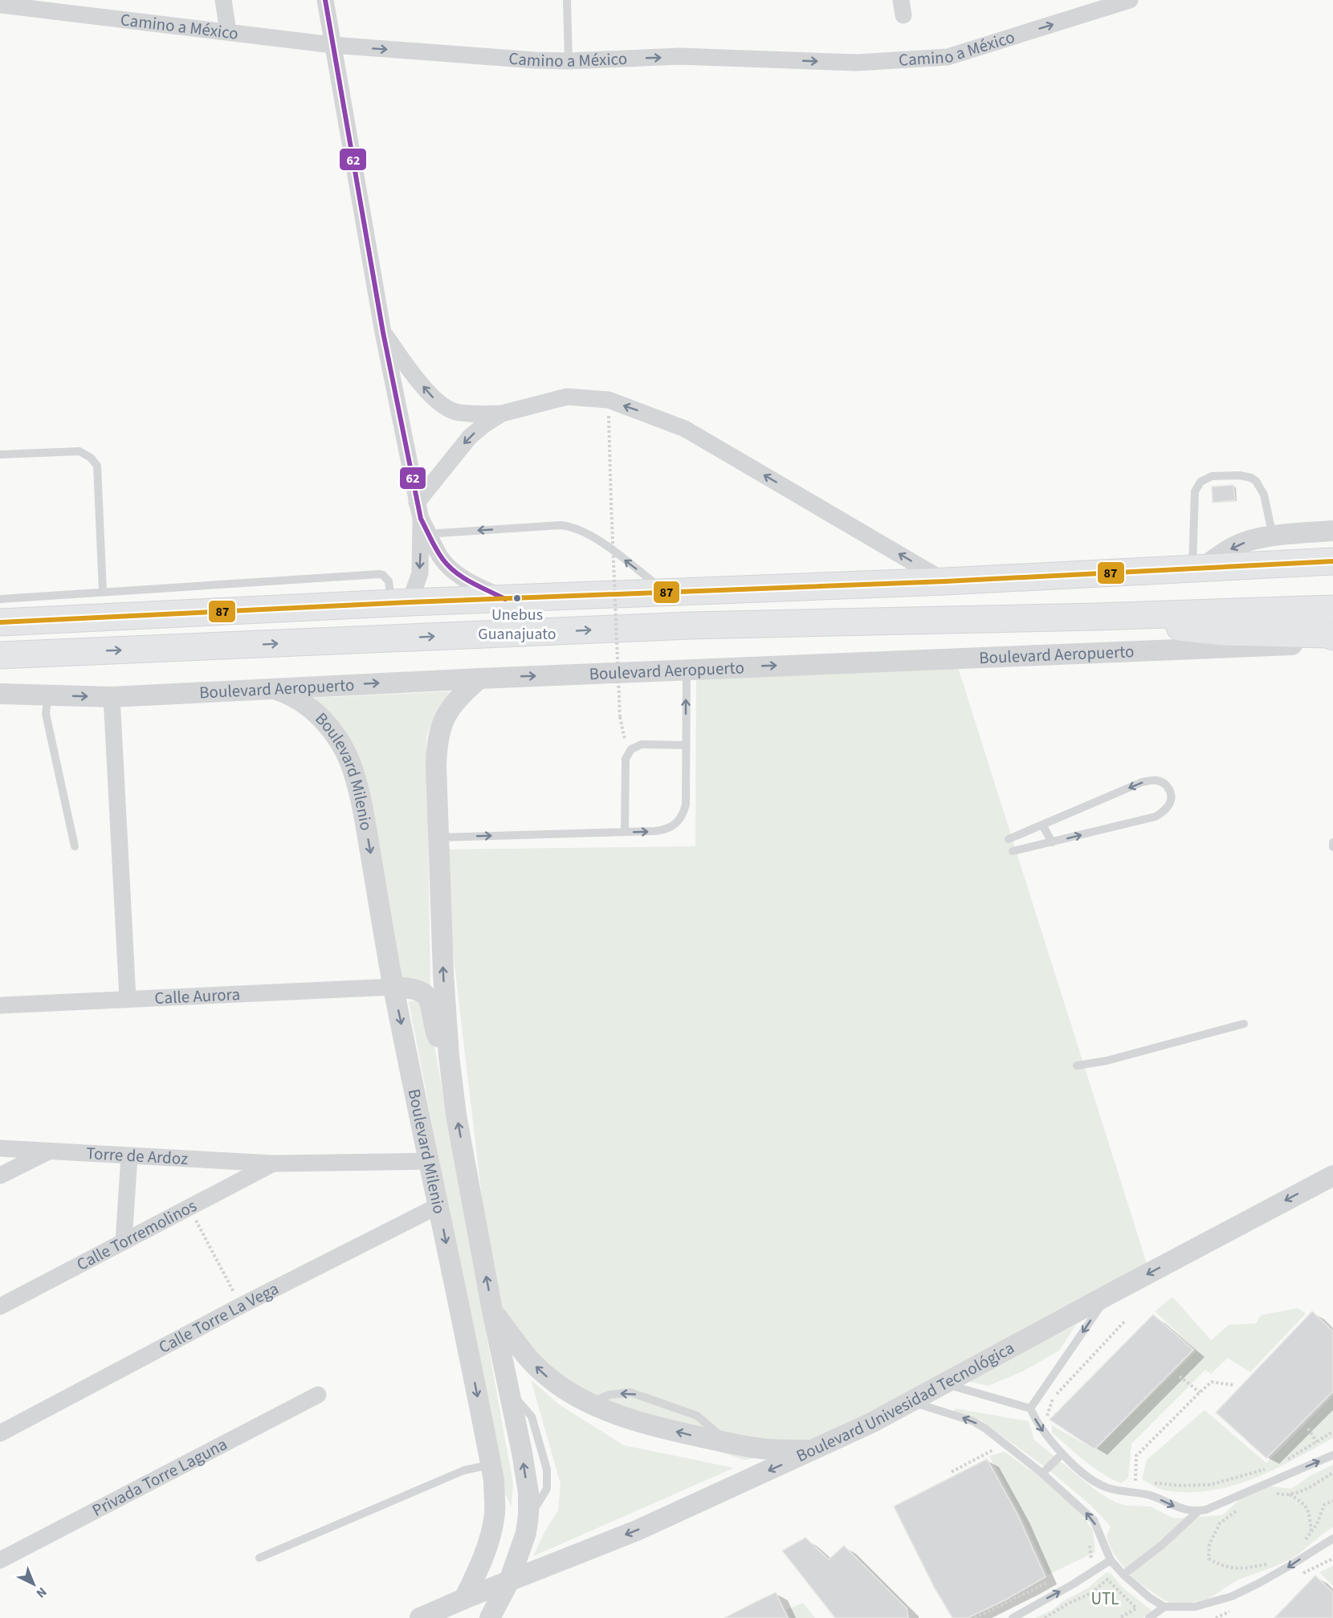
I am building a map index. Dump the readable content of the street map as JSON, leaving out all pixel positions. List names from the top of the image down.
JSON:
{
  "streets": {
    "highway": ["Boulevard Aeropuerto"],
    "street": [
      "Camino a México",
      "Boulevard Milenio",
      "Calle Aurora",
      "Torre de Ardoz",
      "Calle Torremolinos",
      "Calle Torre La Vega",
      "Boulevard Univesidad Tecnológica",
      "Privada Torre Laguna"
    ]
  },
  "crossings": [
    ["Boulevard Aeropuerto", "Boulevard Milenio"],
    ["Boulevard Milenio", "Calle Aurora"],
    ["Boulevard Milenio", "Torre de Ardoz"],
    ["Boulevard Milenio", "Calle Torre La Vega"],
    ["Boulevard Milenio", "Boulevard Univesidad Tecnológica"],
    ["Torre de Ardoz", "Calle Torremolinos"]
  ],
  "one_way": ["Camino a México", "Boulevard Univesidad Tecnológica"],
  "parks": ["UTL"],
  "places": ["Unebus Guanajuato"],
  "lines": ["transit line 62", "transit line 87"],
  "north": "bottom right"
}
